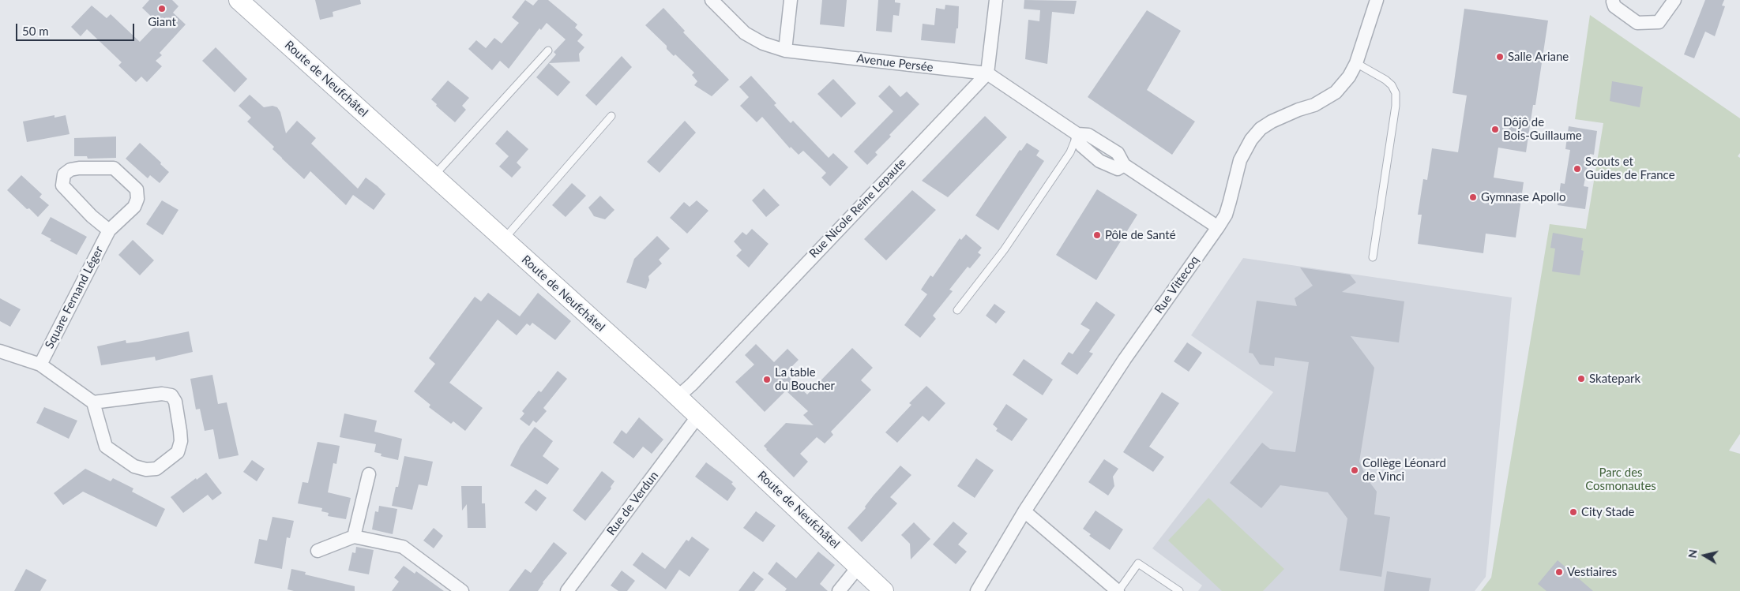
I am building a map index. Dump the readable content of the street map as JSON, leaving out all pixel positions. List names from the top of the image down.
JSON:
{
  "streets": {
    "main road": ["Route de Neufchâtel"],
    "street": [
      "Avenue Persée",
      "Rue Nicole Reine Lepaute",
      "Rue Vittecoq",
      "Square Fernand Léger",
      "Rue de Verdun"
    ]
  },
  "crossings": [
    ["Avenue Persée", "Rue Nicole Reine Lepaute"],
    ["Avenue Persée", "Rue Vittecoq"],
    ["Route de Neufchâtel", "Rue Nicole Reine Lepaute"],
    ["Route de Neufchâtel", "Rue de Verdun"]
  ],
  "parks": ["Parc des Cosmonautes"],
  "places": [
    "Giant",
    "Salle Ariane",
    "Dôjô de Bois-Guillaume",
    "Scouts et Guides de France",
    "Gymnase Apollo",
    "Pôle de Santé",
    "Skatepark",
    "La table du Boucher",
    "Collège Léonard de Vinci",
    "City Stade",
    "Vestiaires"
  ],
  "scale_bar": "50 m",
  "north": "left"
}
